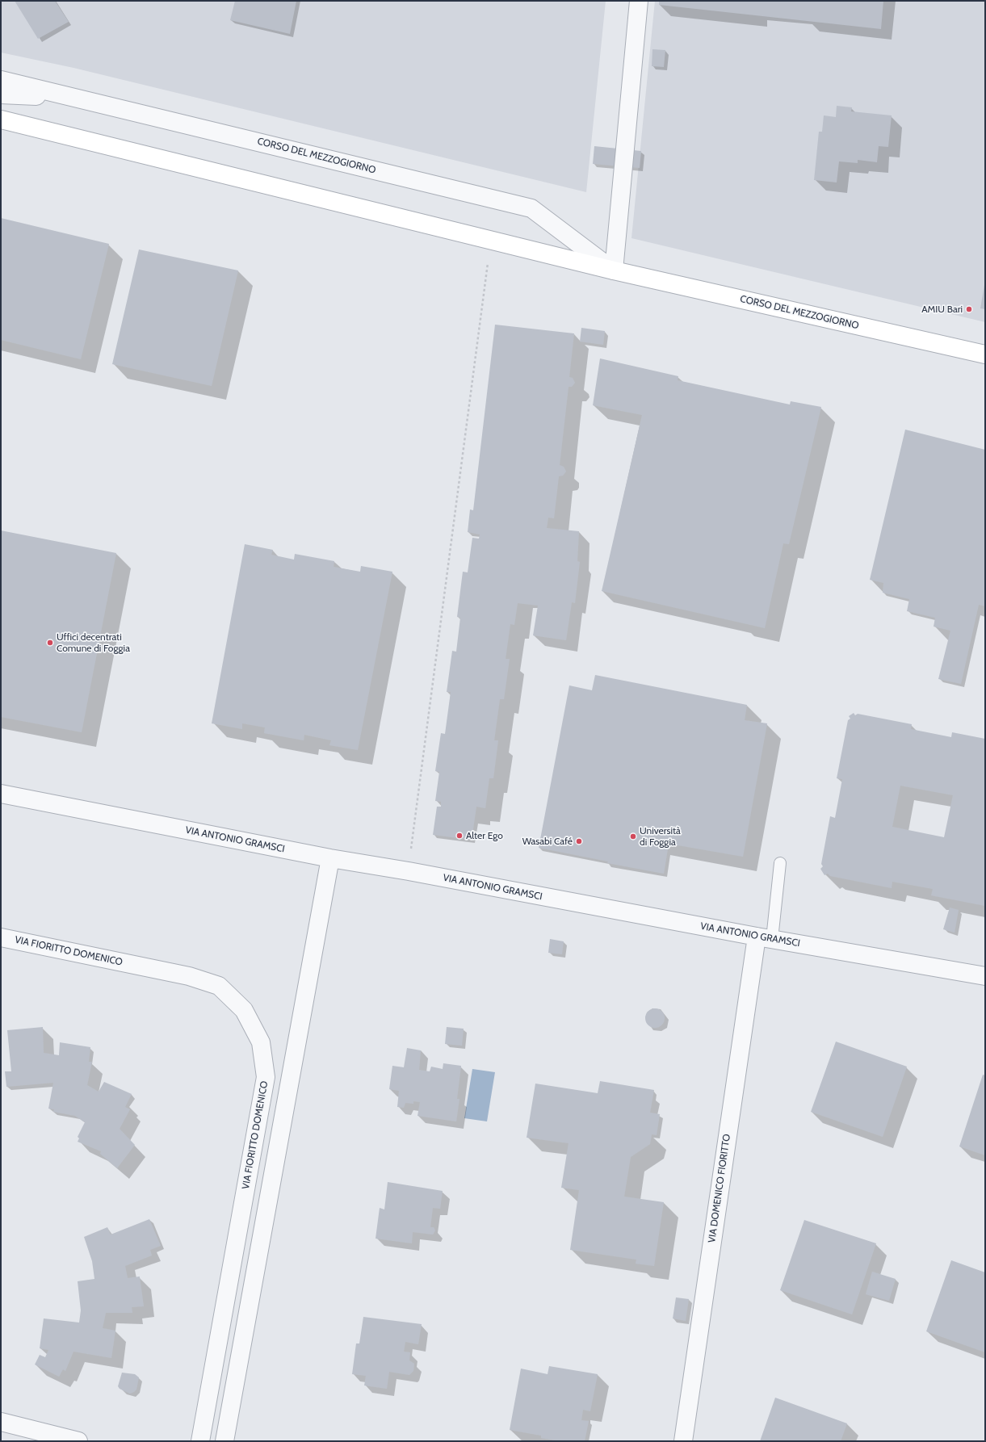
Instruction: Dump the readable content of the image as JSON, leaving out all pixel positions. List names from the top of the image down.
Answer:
{
  "streets": {
    "main road": ["CORSO DEL MEZZOGIORNO"],
    "street": ["VIA ANTONIO GRAMSCI", "VIA FIORITTO DOMENICO", "VIA DOMENICO FIORITTO"]
  },
  "crossings": [
    ["VIA ANTONIO GRAMSCI", "VIA DOMENICO FIORITTO"]
  ],
  "places": [
    "AMIU Bari",
    "Uffici decentrati Comune di Foggia",
    "Alter Ego",
    "Università di Foggia",
    "Wasabi Café"
  ]
}
